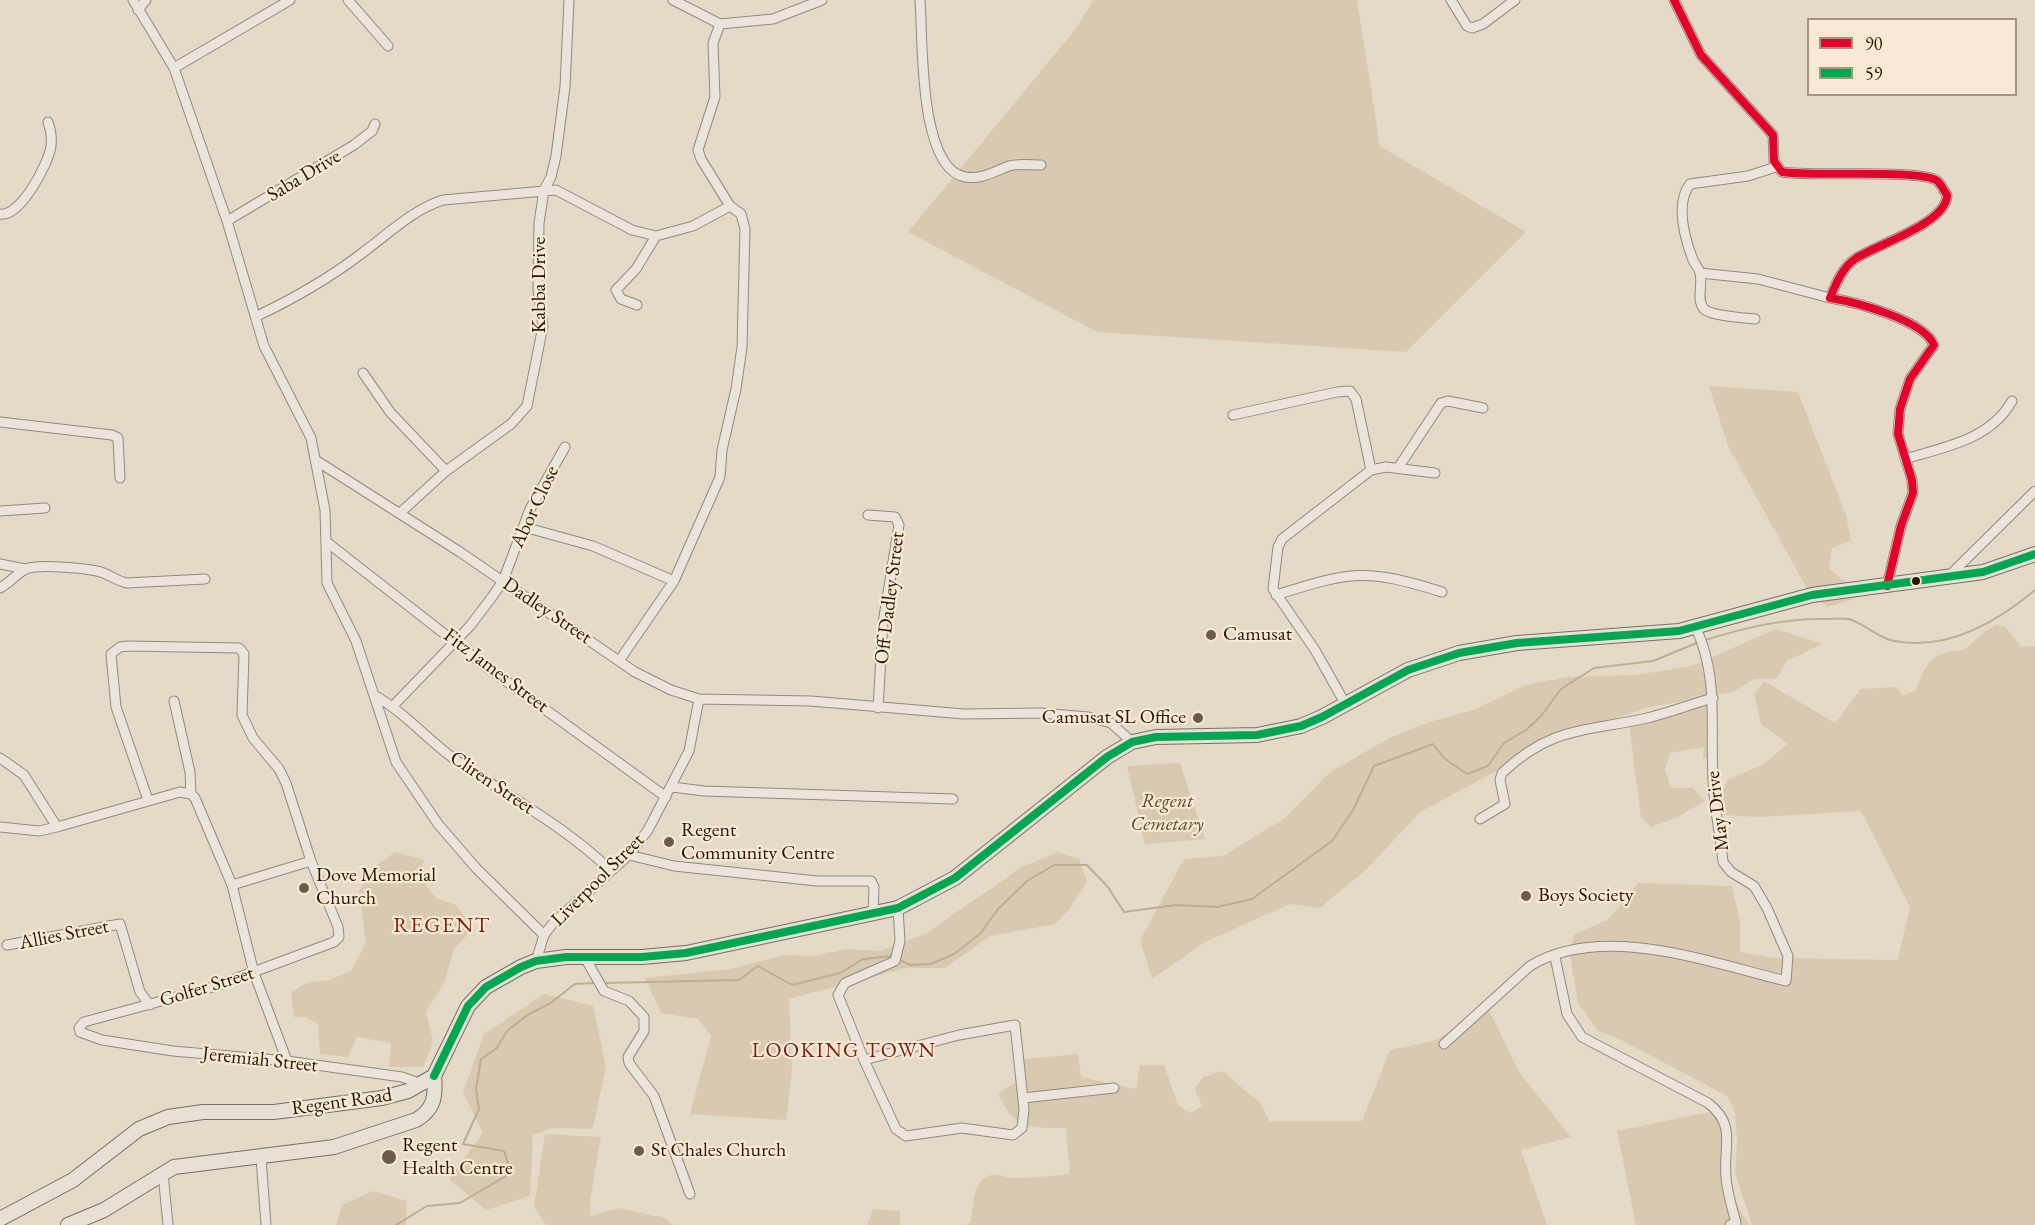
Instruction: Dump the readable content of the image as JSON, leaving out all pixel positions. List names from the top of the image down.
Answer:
{
  "streets": {
    "main road": ["Regent Road"],
    "street": [
      "Saba Drive",
      "Kabba Drive",
      "Abor Close",
      "Off Dadley Street",
      "Dadley Street",
      "Fitz James Street",
      "Cliren Street",
      "May Drive",
      "Liverpool Street",
      "Allies Street",
      "Golfer Street",
      "Jeremiah Street"
    ]
  },
  "crossings": [
    ["Kabba Drive", "Dadley Street"],
    ["Abor Close", "Dadley Street"],
    ["Abor Close", "Fitz James Street"],
    ["Abor Close", "Cliren Street"],
    ["Off Dadley Street", "Dadley Street"],
    ["Dadley Street", "Liverpool Street"],
    ["Fitz James Street", "Liverpool Street"],
    ["Cliren Street", "Liverpool Street"],
    ["Allies Street", "Golfer Street"],
    ["Golfer Street", "Jeremiah Street"],
    ["Jeremiah Street", "Regent Road"]
  ],
  "districts": ["REGENT", "LOOKING TOWN"],
  "parks": ["Regent Cemetary"],
  "places": [
    "Camusat",
    "Camusat SL Office",
    "Regent Community Centre",
    "Dove Memorial Church",
    "Boys Society",
    "St Chales Church",
    "Regent Health Centre"
  ],
  "lines": ["transit line 90", "transit line 59"],
  "legend": ["90", "59"]
}
